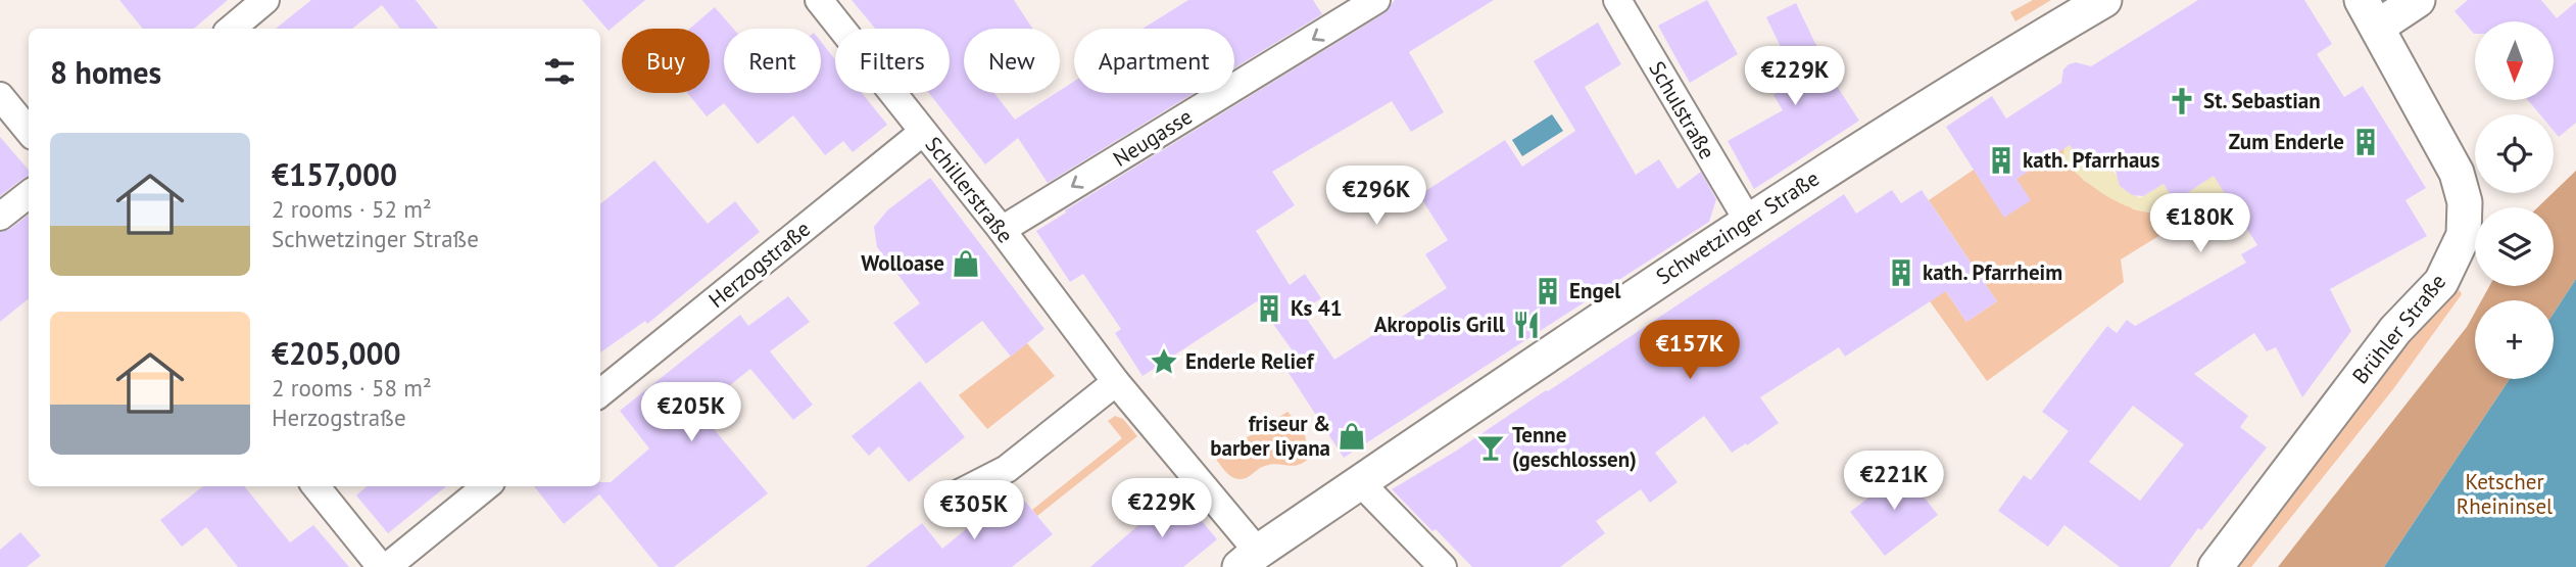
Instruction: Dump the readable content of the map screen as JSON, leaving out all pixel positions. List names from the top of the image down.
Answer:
{
  "streets": {
    "street": [
      "Schulstraße",
      "Neugasse",
      "Schillerstraße",
      "Schwetzinger Straße",
      "Herzogstraße",
      "Brühler Straße"
    ]
  },
  "crossings": [
    ["Schulstraße", "Schwetzinger Straße"],
    ["Neugasse", "Schillerstraße"],
    ["Schillerstraße", "Schwetzinger Straße"],
    ["Schillerstraße", "Herzogstraße"]
  ],
  "one_way": ["Neugasse"],
  "parks": ["Ketscher Rheininsel"],
  "places": {
    "church": ["St. Sebastian"],
    "building": [
      "Zum Enderle",
      "kath. Pfarrhaus",
      "kath. Pfarrheim",
      "Engel",
      "Ks 41"
    ],
    "shop": ["Wolloase", "friseur & barber liyana"],
    "restaurant": ["Akropolis Grill"],
    "place": ["Enderle Relief"],
    "bar": ["Tenne (geschlossen)"]
  },
  "north": "bottom",
  "page": {
    "map_buttons": "+",
    "chip": [
      "Buy",
      "Rent",
      "Filters",
      "New",
      "Apartment"
    ],
    "heading": "8 homes",
    "price": [
      "€229K",
      "€296K",
      "€180K",
      "€157K",
      "€205K",
      "€221K",
      "€229K",
      "€305K"
    ],
    "list": [
      {
        "name": "€157,000",
        "note": "2 rooms · 52 m² · Schwetzinger Straße"
      },
      {
        "name": "€205,000",
        "note": "2 rooms · 58 m² · Herzogstraße"
      }
    ]
  }
}
